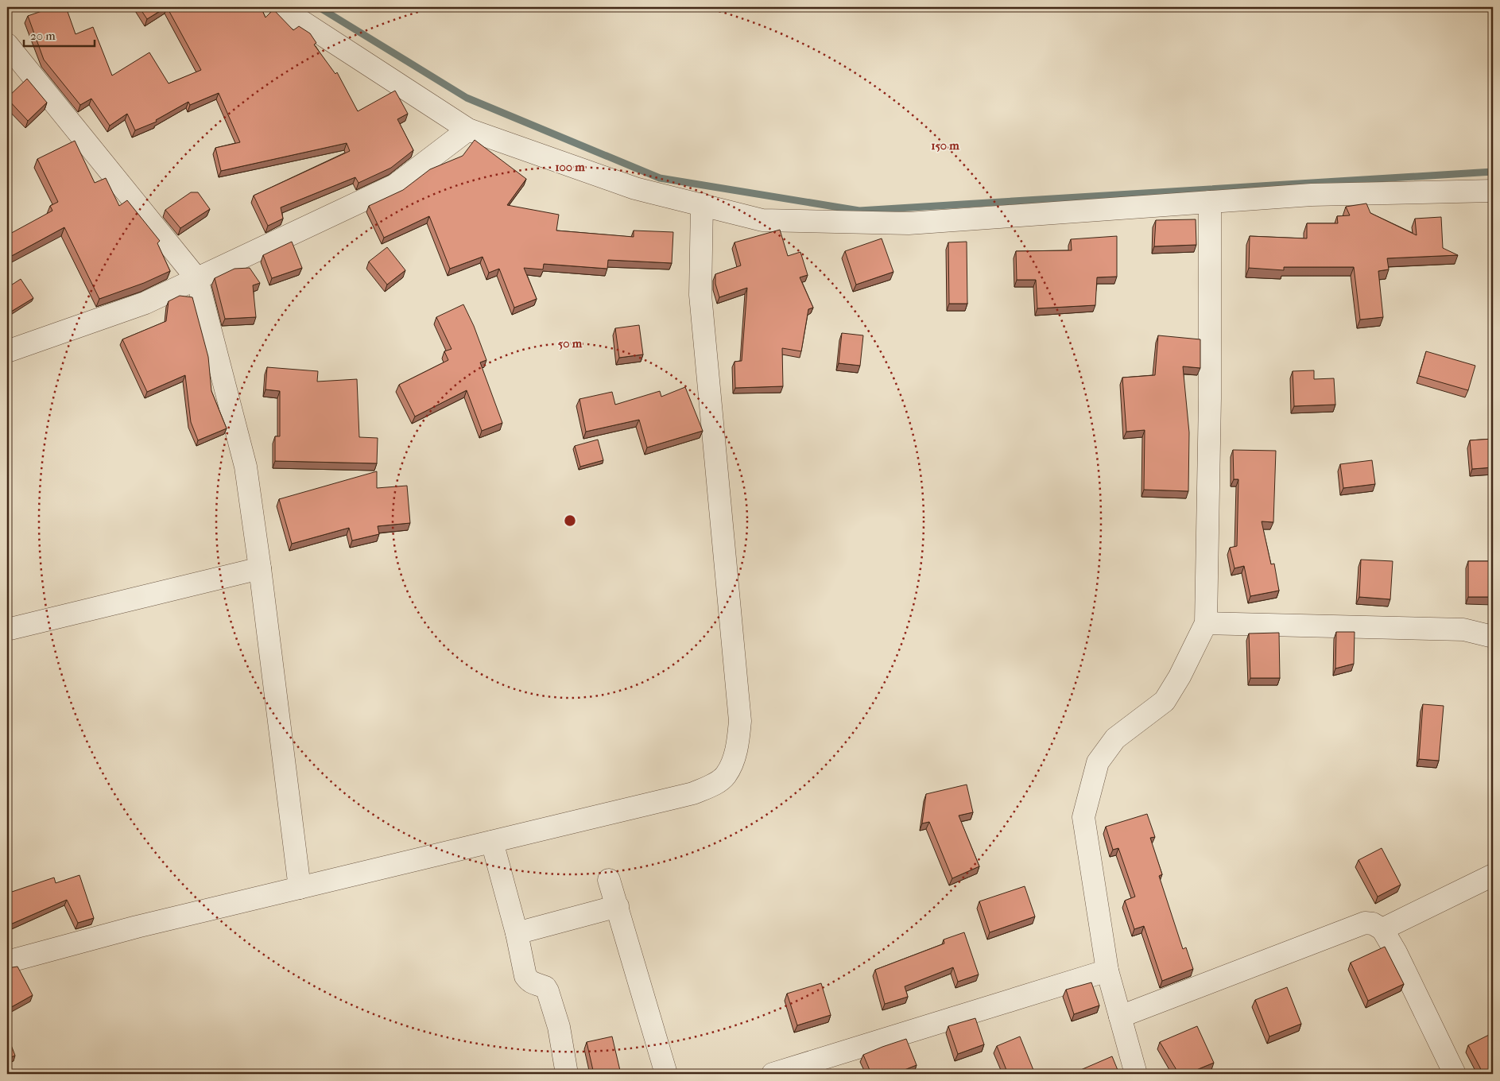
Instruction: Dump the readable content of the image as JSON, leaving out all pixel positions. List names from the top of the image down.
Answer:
{
  "scale_bar": "20 m",
  "rings": ["150 m", "100 m", "50 m"]
}
